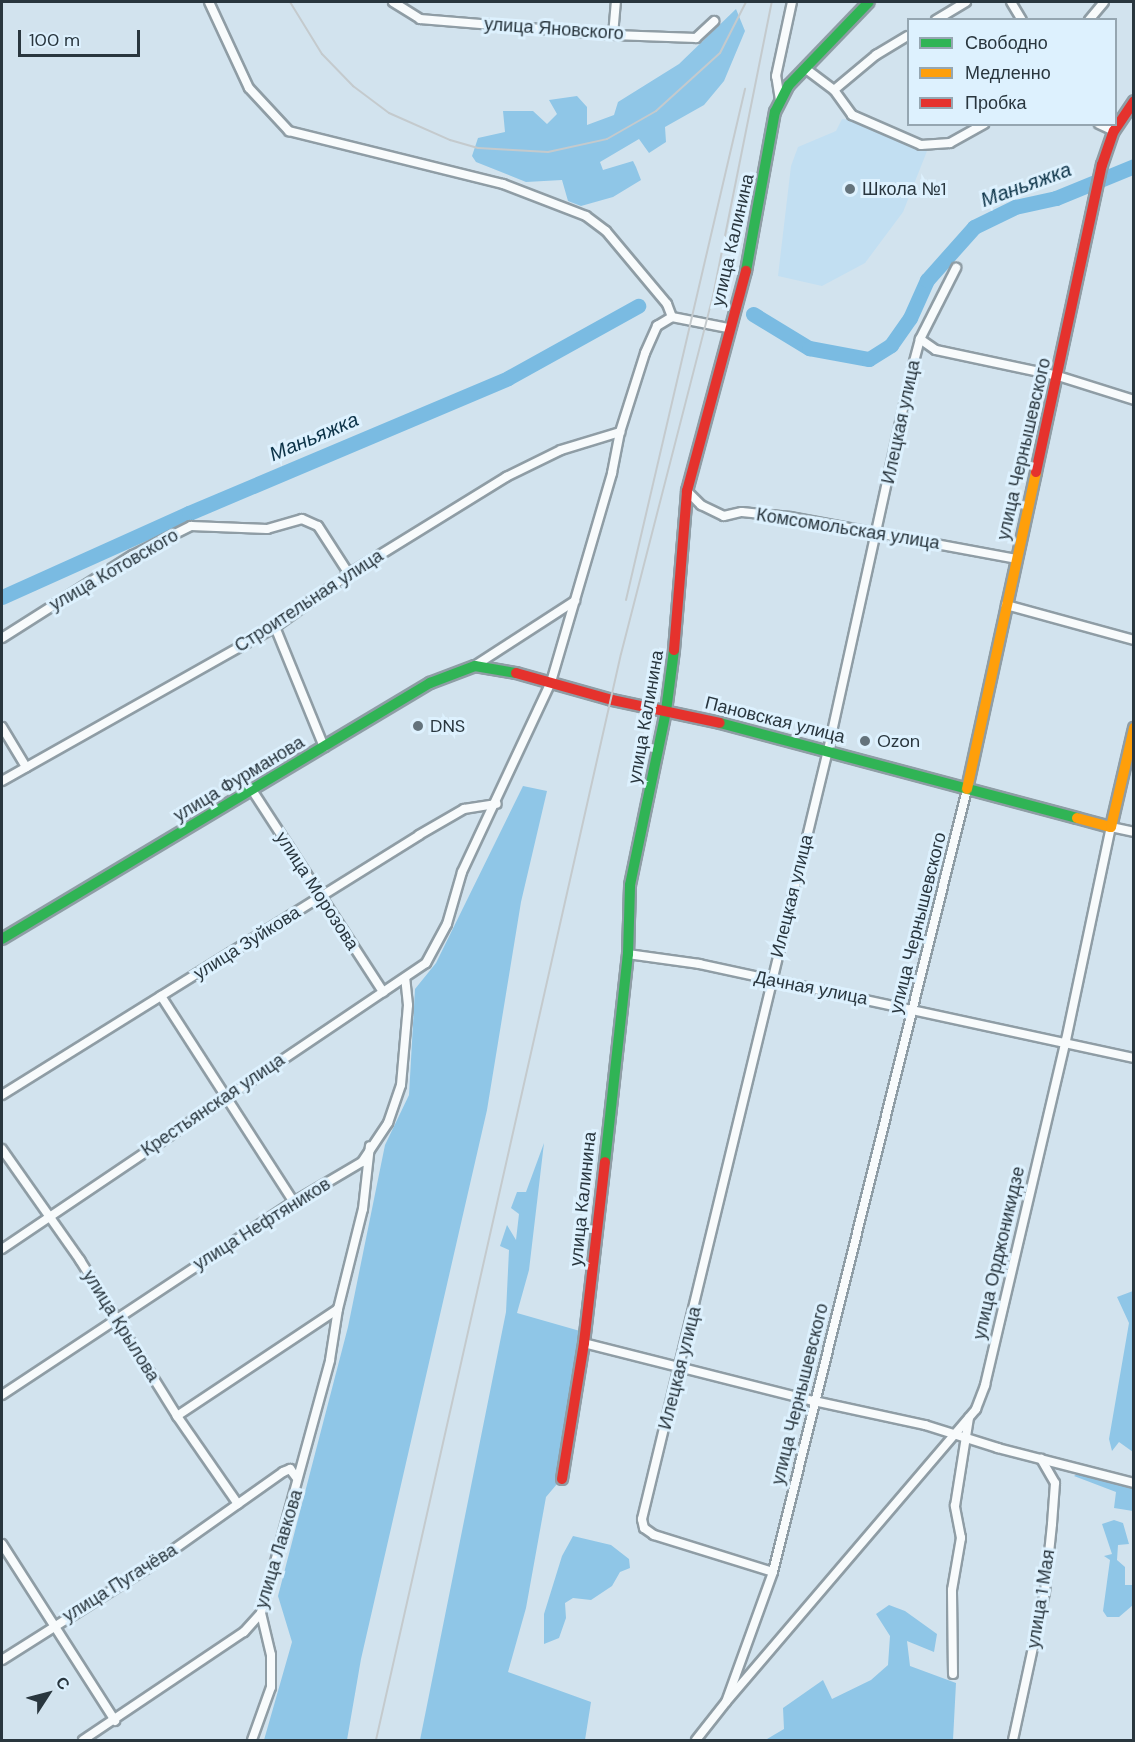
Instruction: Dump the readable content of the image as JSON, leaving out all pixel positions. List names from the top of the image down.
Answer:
{
  "streets": {
    "street": [
      "улица Яновского",
      "улица Калинина",
      "Илецкая улица",
      "улица Чернышевского",
      "Комсомольская улица",
      "улица Котовского",
      "Строительная улица",
      "Пановская улица",
      "улица Фурманова",
      "улица Морозова",
      "улица Зуйкова",
      "Дачная улица",
      "Крестьянская улица",
      "улица Нефтяников",
      "улица Орджоникидзе",
      "улица Крылова",
      "улица Лавкова",
      "улица Пугачёва",
      "улица 1 Мая"
    ]
  },
  "crossings": [
    ["улица Калинина", "Комсомольская улица"],
    ["улица Калинина", "Пановская улица"],
    ["улица Калинина", "Дачная улица"],
    ["Илецкая улица", "улица Чернышевского"],
    ["Илецкая улица", "Комсомольская улица"],
    ["Илецкая улица", "Пановская улица"],
    ["Илецкая улица", "Дачная улица"],
    ["улица Чернышевского", "Комсомольская улица"],
    ["улица Чернышевского", "Пановская улица"],
    ["улица Чернышевского", "Дачная улица"],
    ["улица Чернышевского", "улица Орджоникидзе"],
    ["улица Котовского", "Строительная улица"],
    ["Пановская улица", "улица Фурманова"],
    ["Пановская улица", "улица Орджоникидзе"],
    ["улица Фурманова", "улица Морозова"],
    ["улица Морозова", "улица Зуйкова"],
    ["улица Морозова", "Крестьянская улица"],
    ["улица Зуйкова", "Крестьянская улица"],
    ["Дачная улица", "улица Орджоникидзе"],
    ["Крестьянская улица", "улица Нефтяников"],
    ["Крестьянская улица", "улица Крылова"],
    ["улица Нефтяников", "улица Крылова"],
    ["улица Нефтяников", "улица Лавкова"],
    ["улица Крылова", "улица Пугачёва"],
    ["улица Лавкова", "улица Пугачёва"]
  ],
  "water": ["Маньяжка"],
  "places": ["Школа №1", "DNS", "Ozon"],
  "legend": ["Свободно", "Медленно", "Пробка"],
  "scale_bar": "100 m",
  "north": "top right"
}
